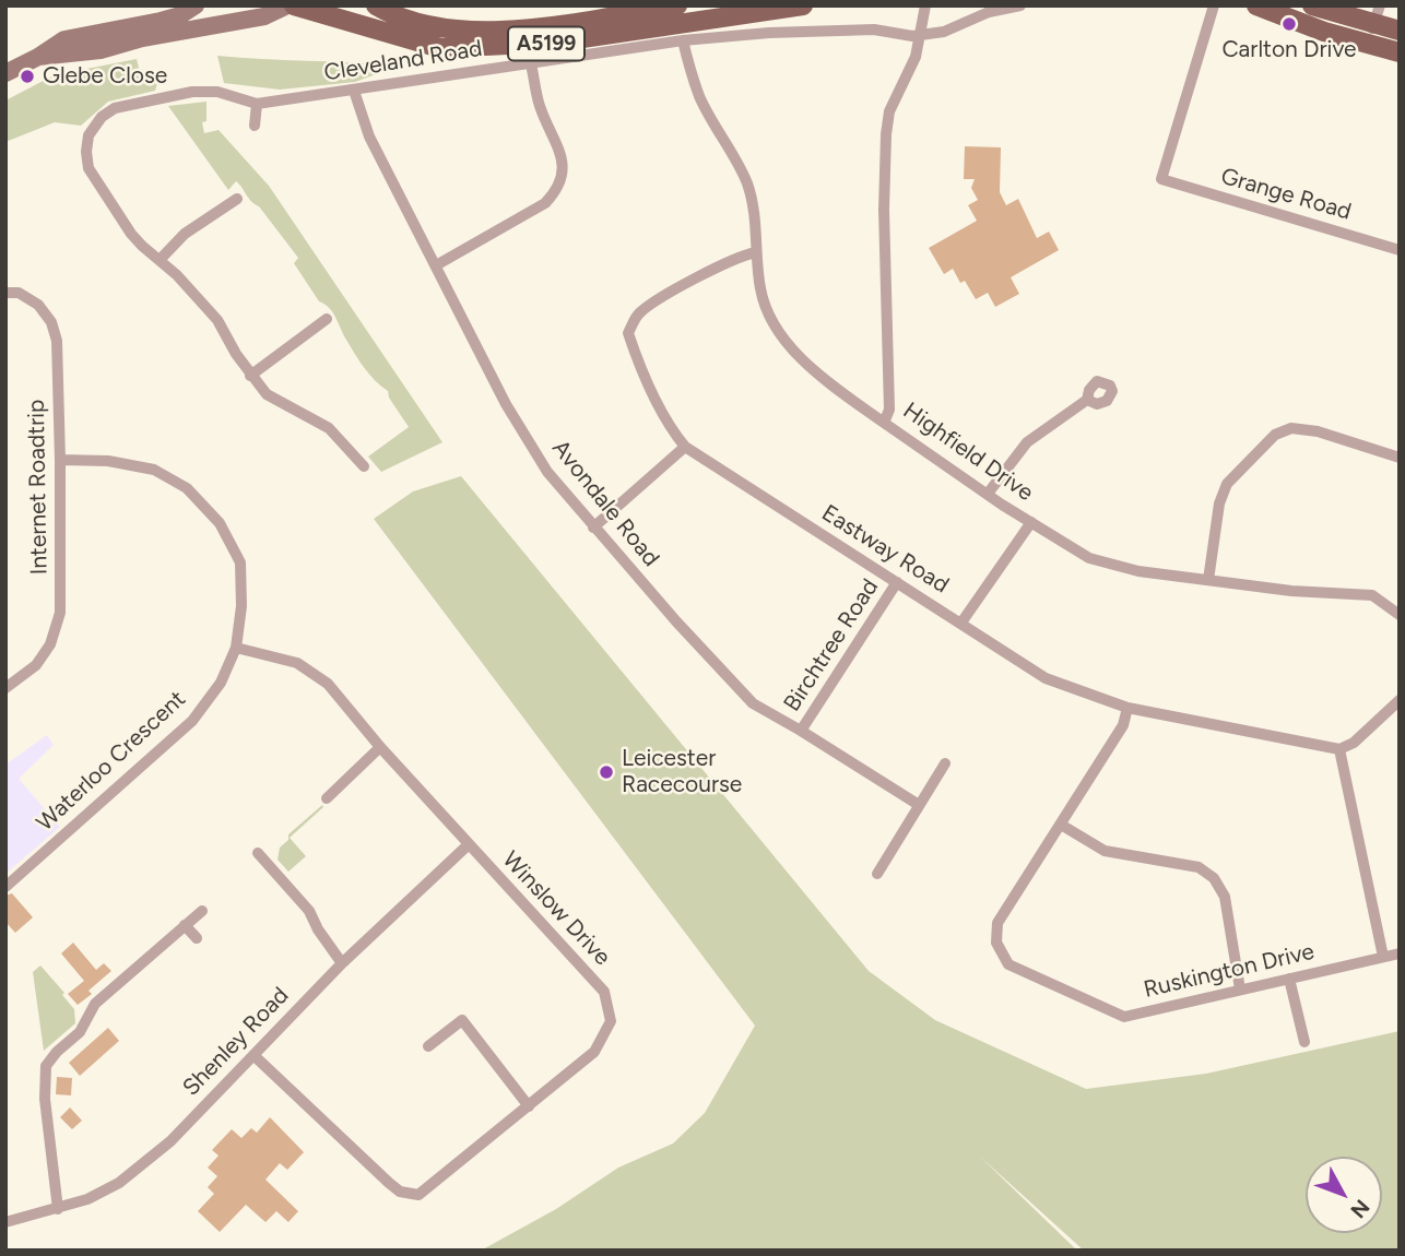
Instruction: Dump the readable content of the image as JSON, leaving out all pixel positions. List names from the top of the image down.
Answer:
{
  "streets": {
    "main road": ["A5199"],
    "street": [
      "Cleveland Road",
      "Grange Road",
      "Highfield Drive",
      "Internet Roadtrip",
      "Avondale Road",
      "Eastway Road",
      "Birchtree Road",
      "Waterloo Crescent",
      "Winslow Drive",
      "Ruskington Drive",
      "Shenley Road"
    ]
  },
  "crossings": [
    ["Cleveland Road", "Highfield Drive"],
    ["Cleveland Road", "Avondale Road"],
    ["Internet Roadtrip", "Waterloo Crescent"],
    ["Avondale Road", "Birchtree Road"],
    ["Eastway Road", "Birchtree Road"],
    ["Eastway Road", "Ruskington Drive"],
    ["Waterloo Crescent", "Winslow Drive"],
    ["Winslow Drive", "Shenley Road"]
  ],
  "places": ["Carlton Drive", "Glebe Close", "Leicester Racecourse"],
  "north": "bottom right"
}
